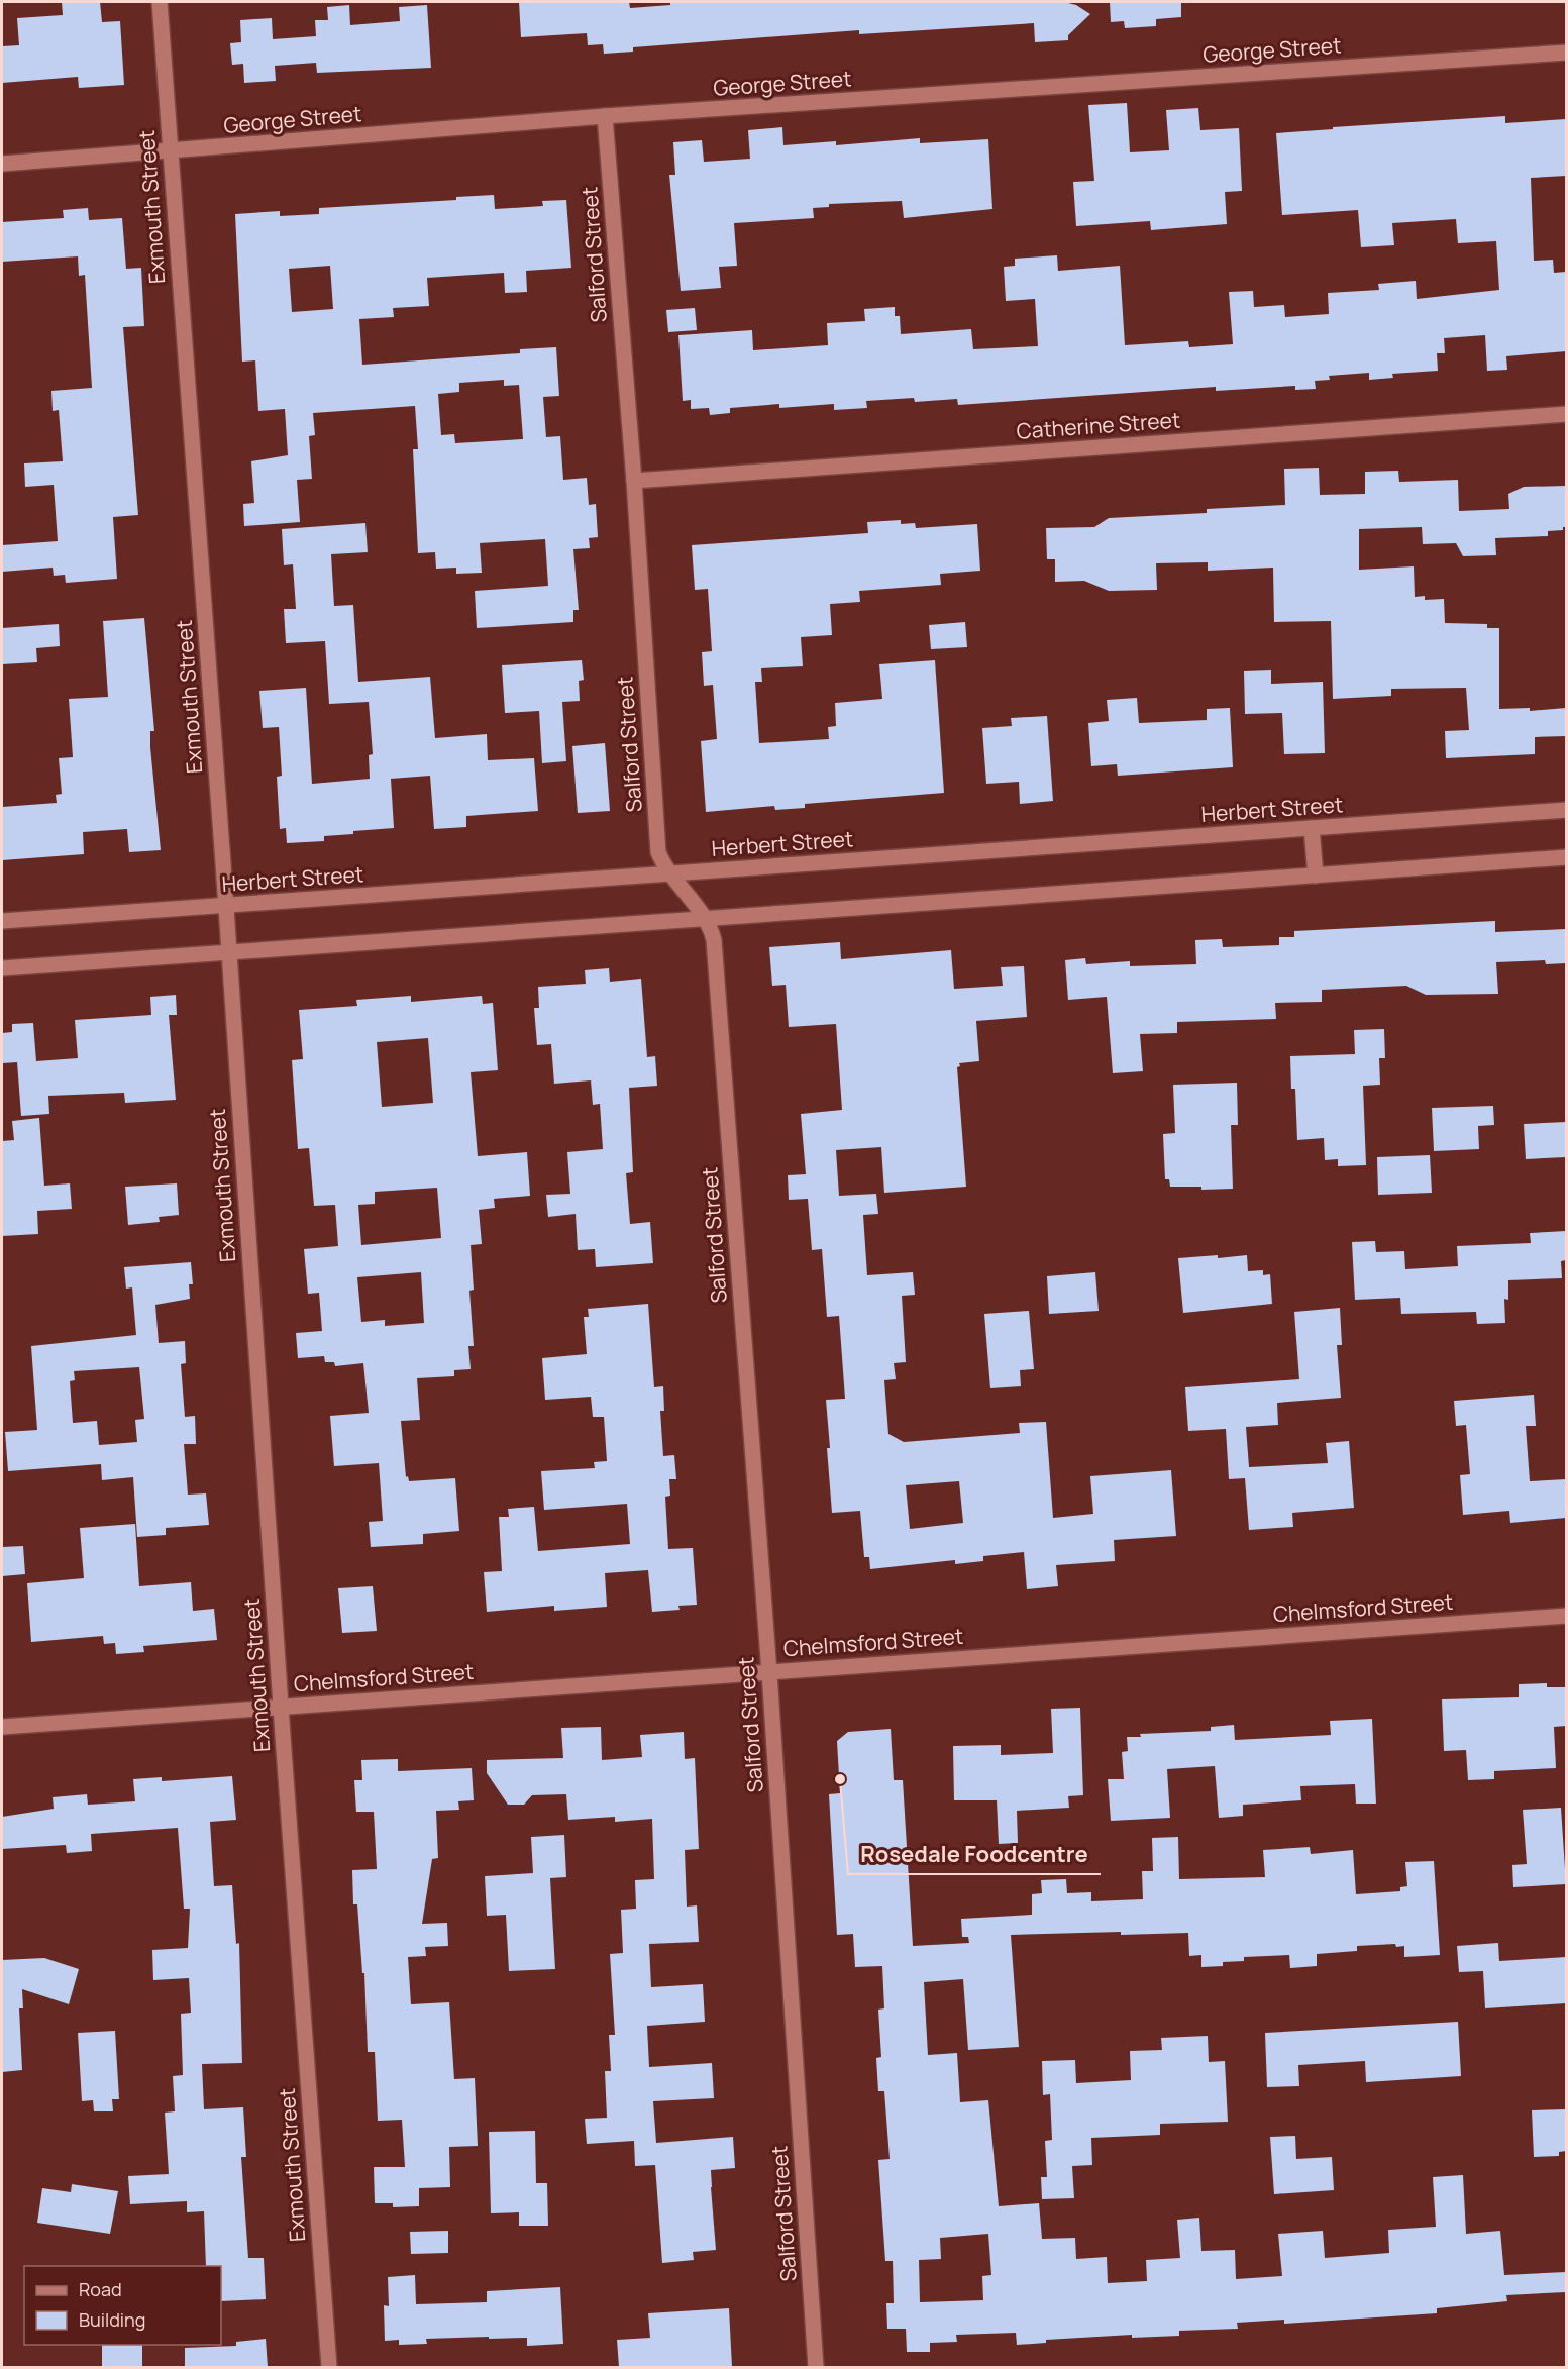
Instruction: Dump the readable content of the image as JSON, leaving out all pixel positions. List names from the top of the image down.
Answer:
{
  "streets": {
    "street": [
      "George Street",
      "Exmouth Street",
      "Salford Street",
      "Catherine Street",
      "Herbert Street",
      "Chelmsford Street"
    ]
  },
  "crossings": [
    ["George Street", "Exmouth Street"],
    ["George Street", "Salford Street"],
    ["Exmouth Street", "Herbert Street"],
    ["Exmouth Street", "Chelmsford Street"],
    ["Salford Street", "Catherine Street"],
    ["Salford Street", "Herbert Street"],
    ["Salford Street", "Chelmsford Street"]
  ],
  "places": ["Rosedale Foodcentre"],
  "legend": ["Road", "Building"]
}
